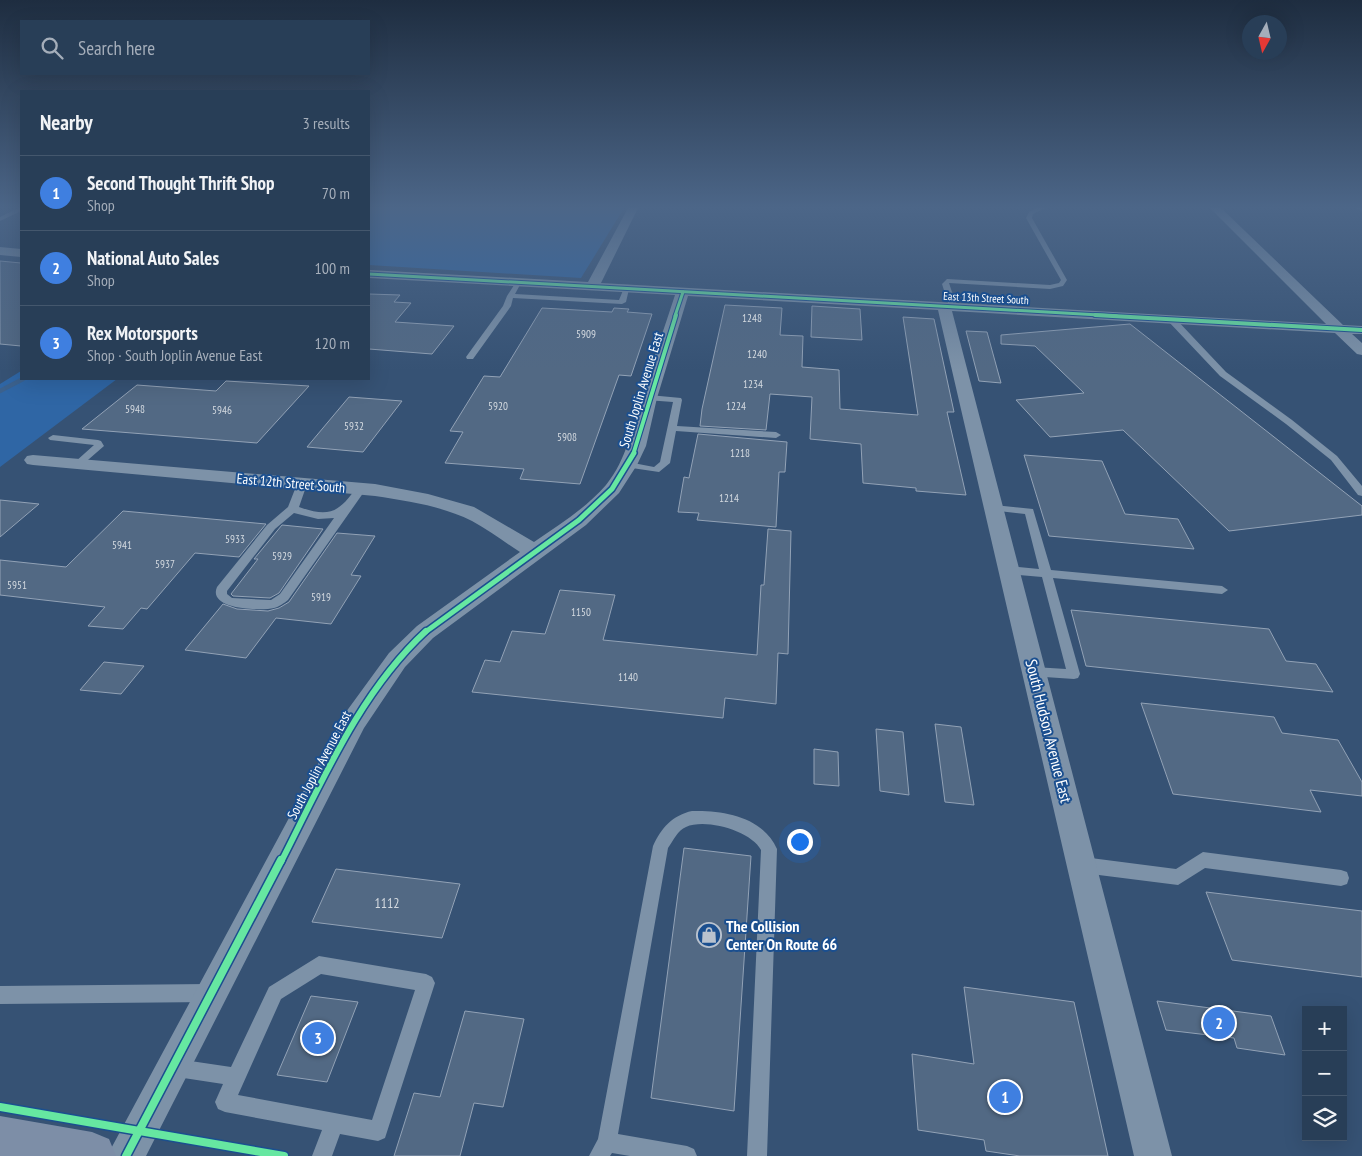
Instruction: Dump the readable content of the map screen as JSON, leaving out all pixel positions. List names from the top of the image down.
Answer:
{
  "streets": {
    "street": [
      "East 13th Street South",
      "South Joplin Avenue East",
      "East 12th Street South",
      "South Hudson Avenue East"
    ]
  },
  "crossings": [
    ["East 13th Street South", "South Joplin Avenue East"],
    ["East 13th Street South", "South Hudson Avenue East"],
    ["South Joplin Avenue East", "East 12th Street South"]
  ],
  "places": {
    "shop": ["The Collision Center On Route 66"]
  },
  "house_numbers": [
    "1248",
    "5909",
    "1240",
    "1234",
    "5920",
    "1224",
    "5948",
    "5946",
    "5932",
    "5908",
    "1218",
    "1214",
    "5933",
    "5941",
    "5929",
    "5937",
    "5951",
    "5919",
    "1150",
    "1140",
    "1112"
  ],
  "north": "bottom",
  "page": {
    "search": "Search here",
    "heading": ["Nearby", "3 results"],
    "list": [
      {
        "mark": "1",
        "name": "Second Thought Thrift Shop",
        "note": "Shop",
        "value": "70 m"
      },
      {
        "mark": "2",
        "name": "National Auto Sales",
        "note": "Shop",
        "value": "100 m"
      },
      {
        "mark": "3",
        "name": "Rex Motorsports",
        "note": "Shop · South Joplin Avenue East",
        "value": "120 m"
      }
    ],
    "pins": ["2", "3", "1"],
    "map_buttons": ["+", "−"]
  }
}
